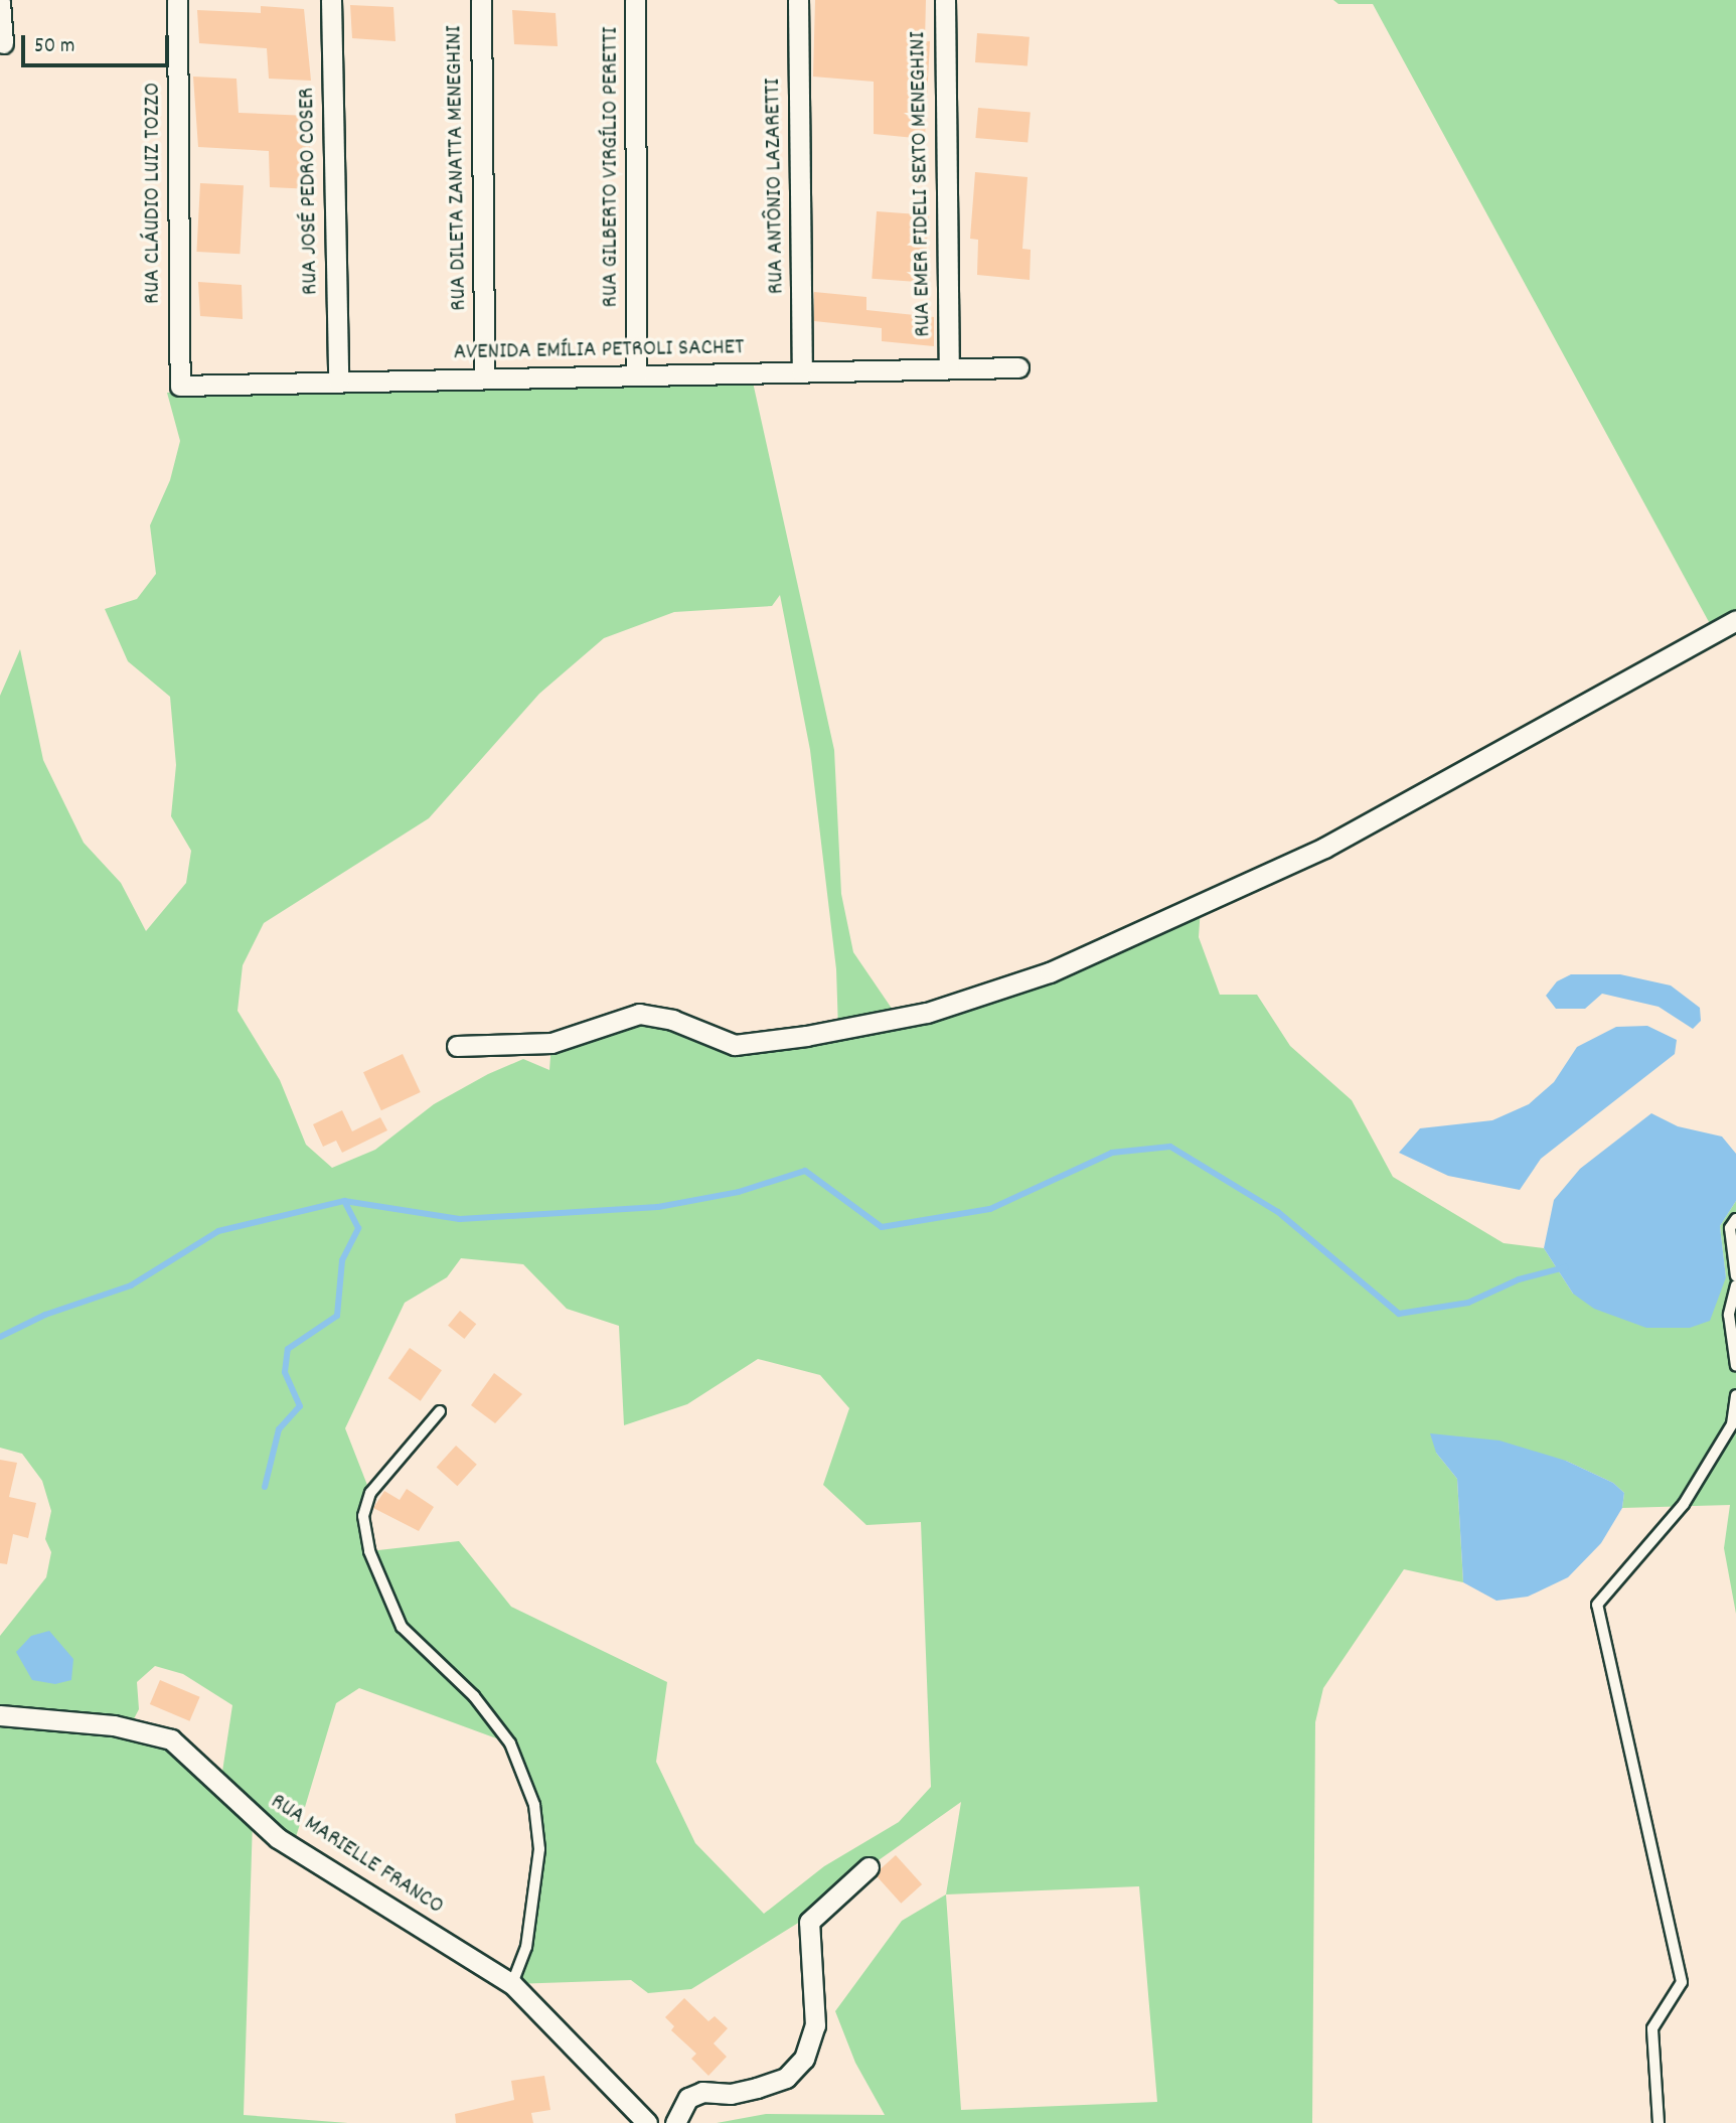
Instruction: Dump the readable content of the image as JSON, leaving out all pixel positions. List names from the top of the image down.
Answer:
{
  "streets": {
    "street": [
      "RUA GILBERTO VIRGÍLIO PERETTI",
      "RUA DILETA ZANATTA MENEGHINI",
      "RUA EMER FIDELI SEXTO MENEGHINI",
      "RUA ANTÔNIO LAZARETTI",
      "RUA JOSÉ PEDRO COSER",
      "RUA CLÁUDIO LUIZ TOZZO",
      "AVENIDA EMÍLIA PETROLI SACHET",
      "RUA MARIELLE FRANCO"
    ]
  },
  "crossings": [
    ["RUA GILBERTO VIRGÍLIO PERETTI", "AVENIDA EMÍLIA PETROLI SACHET"],
    ["RUA DILETA ZANATTA MENEGHINI", "AVENIDA EMÍLIA PETROLI SACHET"],
    ["RUA EMER FIDELI SEXTO MENEGHINI", "AVENIDA EMÍLIA PETROLI SACHET"],
    ["RUA ANTÔNIO LAZARETTI", "AVENIDA EMÍLIA PETROLI SACHET"],
    ["RUA JOSÉ PEDRO COSER", "AVENIDA EMÍLIA PETROLI SACHET"],
    ["RUA CLÁUDIO LUIZ TOZZO", "AVENIDA EMÍLIA PETROLI SACHET"]
  ],
  "scale_bar": "50 m"
}
